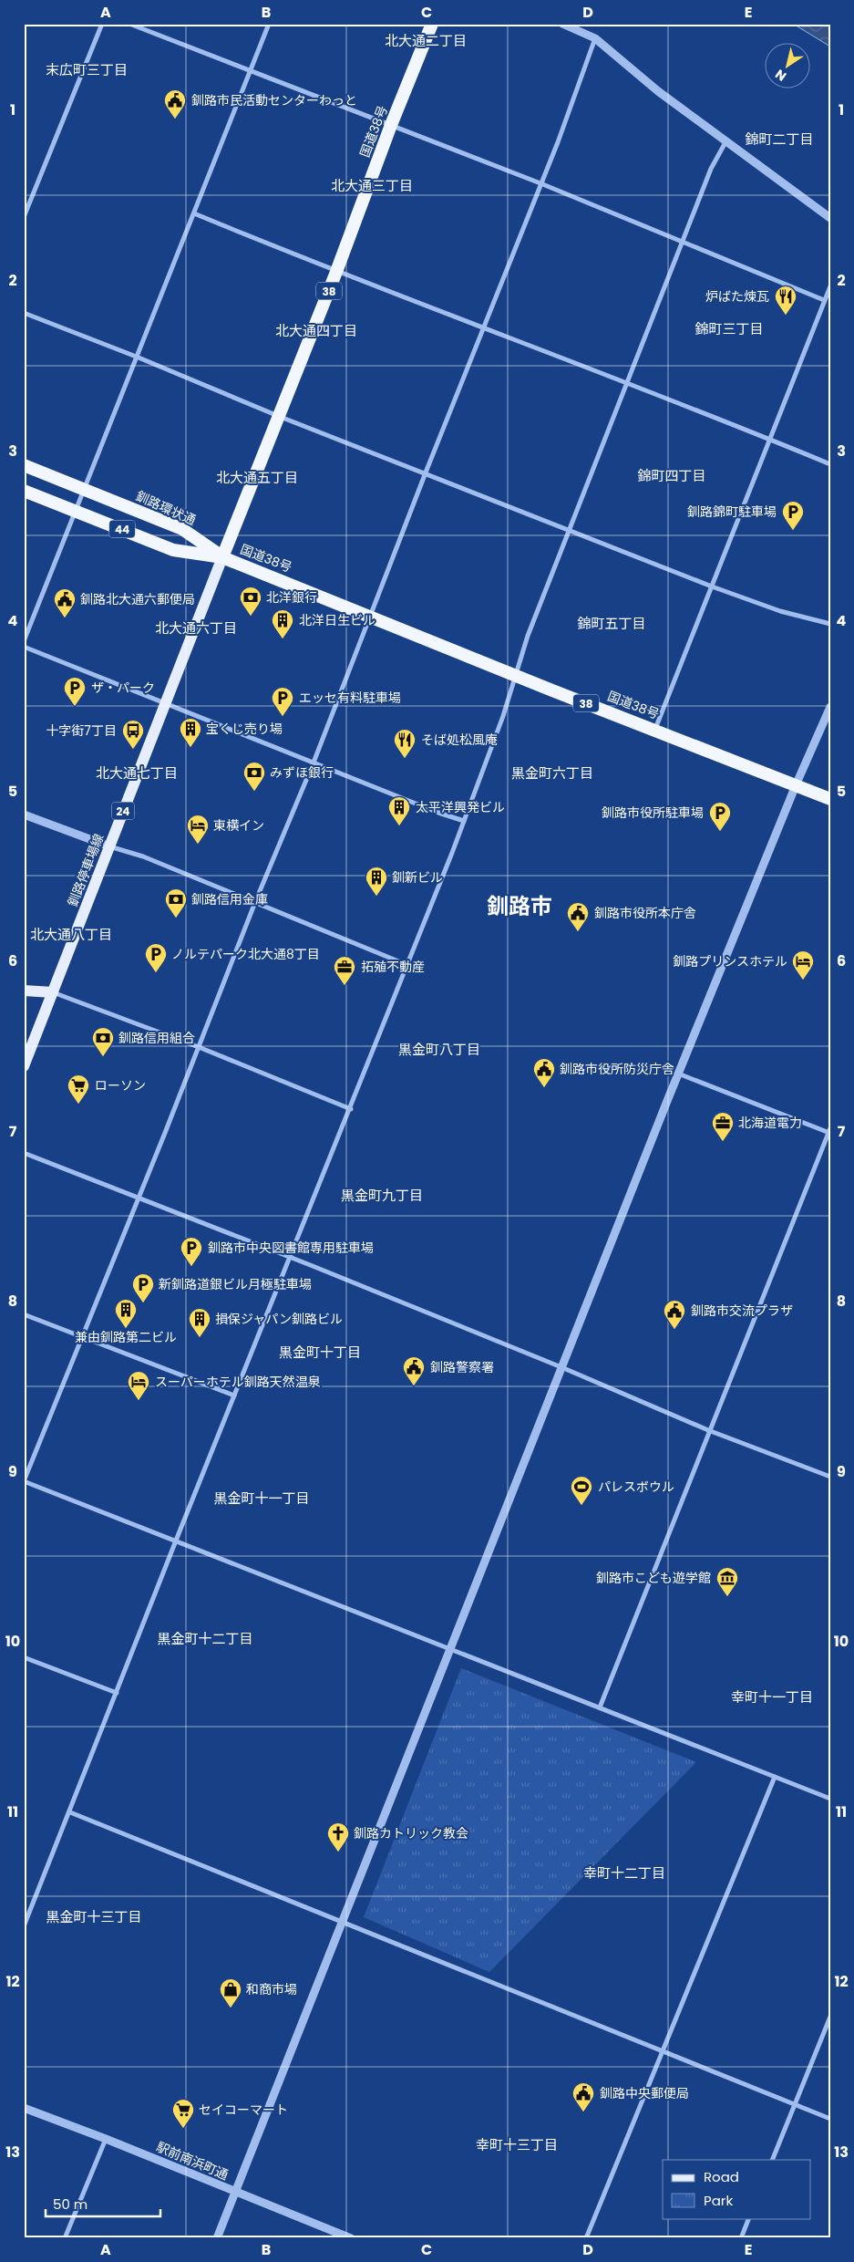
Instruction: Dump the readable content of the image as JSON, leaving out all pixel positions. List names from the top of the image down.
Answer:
{
  "streets": {
    "highway": [
      "国道38号",
      "38",
      "釧路環状通",
      "44"
    ],
    "main road": ["24", "釧路停車場線"],
    "street": ["駅前南浜町通"]
  },
  "crossings": [
    ["国道38号", "釧路環状通"],
    ["国道38号", "44"],
    ["国道38号", "釧路停車場線"],
    ["釧路環状通", "44"],
    ["釧路環状通", "釧路停車場線"],
    ["44", "釧路停車場線"]
  ],
  "districts": [
    "北大通二丁目",
    "末広町三丁目",
    "錦町二丁目",
    "北大通三丁目",
    "錦町三丁目",
    "北大通四丁目",
    "錦町四丁目",
    "北大通五丁目",
    "錦町五丁目",
    "北大通六丁目",
    "北大通七丁目",
    "黒金町六丁目",
    "釧路市",
    "北大通八丁目",
    "黒金町八丁目",
    "黒金町九丁目",
    "黒金町十丁目",
    "黒金町十一丁目",
    "黒金町十二丁目",
    "幸町十一丁目",
    "幸町十二丁目",
    "黒金町十三丁目",
    "幸町十三丁目"
  ],
  "places": {
    "public building": [
      "釧路市民活動センターわっと",
      "釧路北大通六郵便局",
      "釧路市役所本庁舎",
      "釧路市役所防災庁舎",
      "釧路市交流プラザ",
      "釧路警察署",
      "釧路中央郵便局"
    ],
    "restaurant": ["炉ばた煉瓦", "そば処松風庵"],
    "parking": [
      "釧路錦町駐車場",
      "ザ・パーク",
      "エッセ有料駐車場",
      "釧路市役所駐車場",
      "ノルテパーク北大通8丁目",
      "釧路市中央図書館専用駐車場",
      "新釧路道銀ビル月極駐車場"
    ],
    "bank": [
      "北洋銀行",
      "みずほ銀行",
      "釧路信用金庫",
      "釧路信用組合"
    ],
    "building": [
      "北洋日生ビル",
      "宝くじ売り場",
      "太平洋興発ビル",
      "釧新ビル",
      "兼由釧路第二ビル",
      "損保ジャパン釧路ビル"
    ],
    "bus stop": ["十字街7丁目"],
    "hotel": ["東横イン", "釧路プリンスホテル", "スーパーホテル釧路天然温泉"],
    "office": ["拓殖不動産", "北海道電力"],
    "supermarket": ["ローソン", "セイコーマート"],
    "sports": ["パレスボウル"],
    "museum": ["釧路市こども遊学館"],
    "church": ["釧路カトリック教会"],
    "shop": ["和商市場"]
  },
  "legend": ["Road", "Park"],
  "scale_bar": "50 m",
  "north": "bottom left",
  "grid": {
    "columns": [
      "A",
      "B",
      "C",
      "D",
      "E"
    ],
    "rows": [
      "1",
      "2",
      "3",
      "4",
      "5",
      "6",
      "7",
      "8",
      "9",
      "10",
      "11",
      "12",
      "13"
    ]
  }
}
